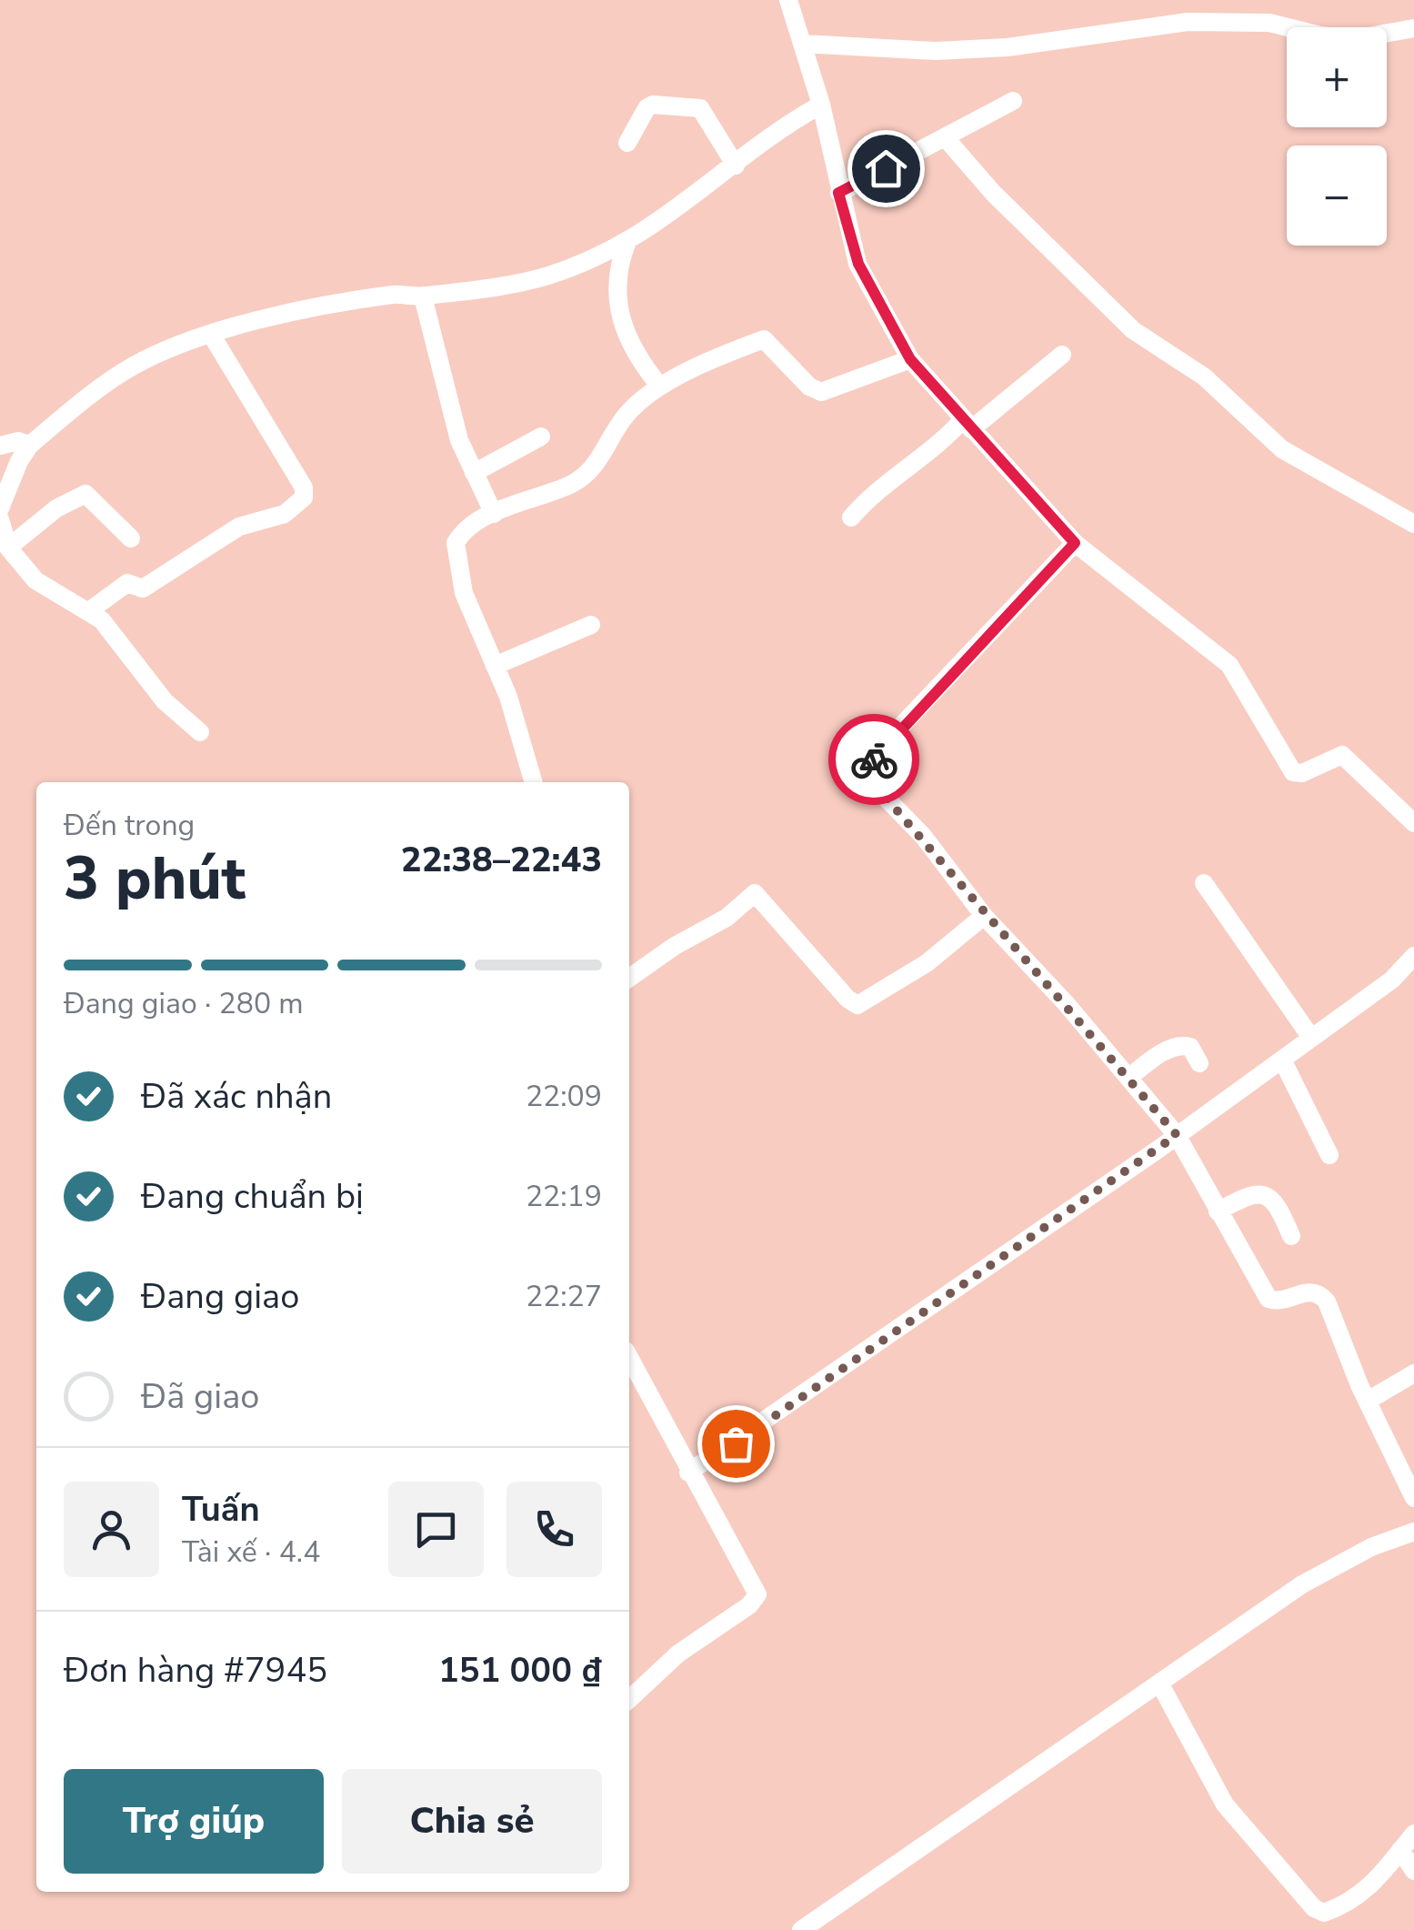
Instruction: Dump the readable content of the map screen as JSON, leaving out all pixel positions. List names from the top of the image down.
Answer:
{
  "page": {
    "map_buttons": ["+", "−"],
    "heading": ["3 phút", "Đến trong", "22:38–22:43"],
    "panel": [
      "Tuấn",
      "Tài xế · 4.4",
      "Đơn hàng #7945",
      "151 000 ₫"
    ],
    "bar": "Đang giao · 280 m",
    "list": [
      ["Đã xác nhận", "22:09"],
      ["Đang chuẩn bị", "22:19"],
      ["Đang giao", "22:27"],
      "Đã giao"
    ],
    "buttons": ["Trợ giúp", "Chia sẻ"]
  }
}
